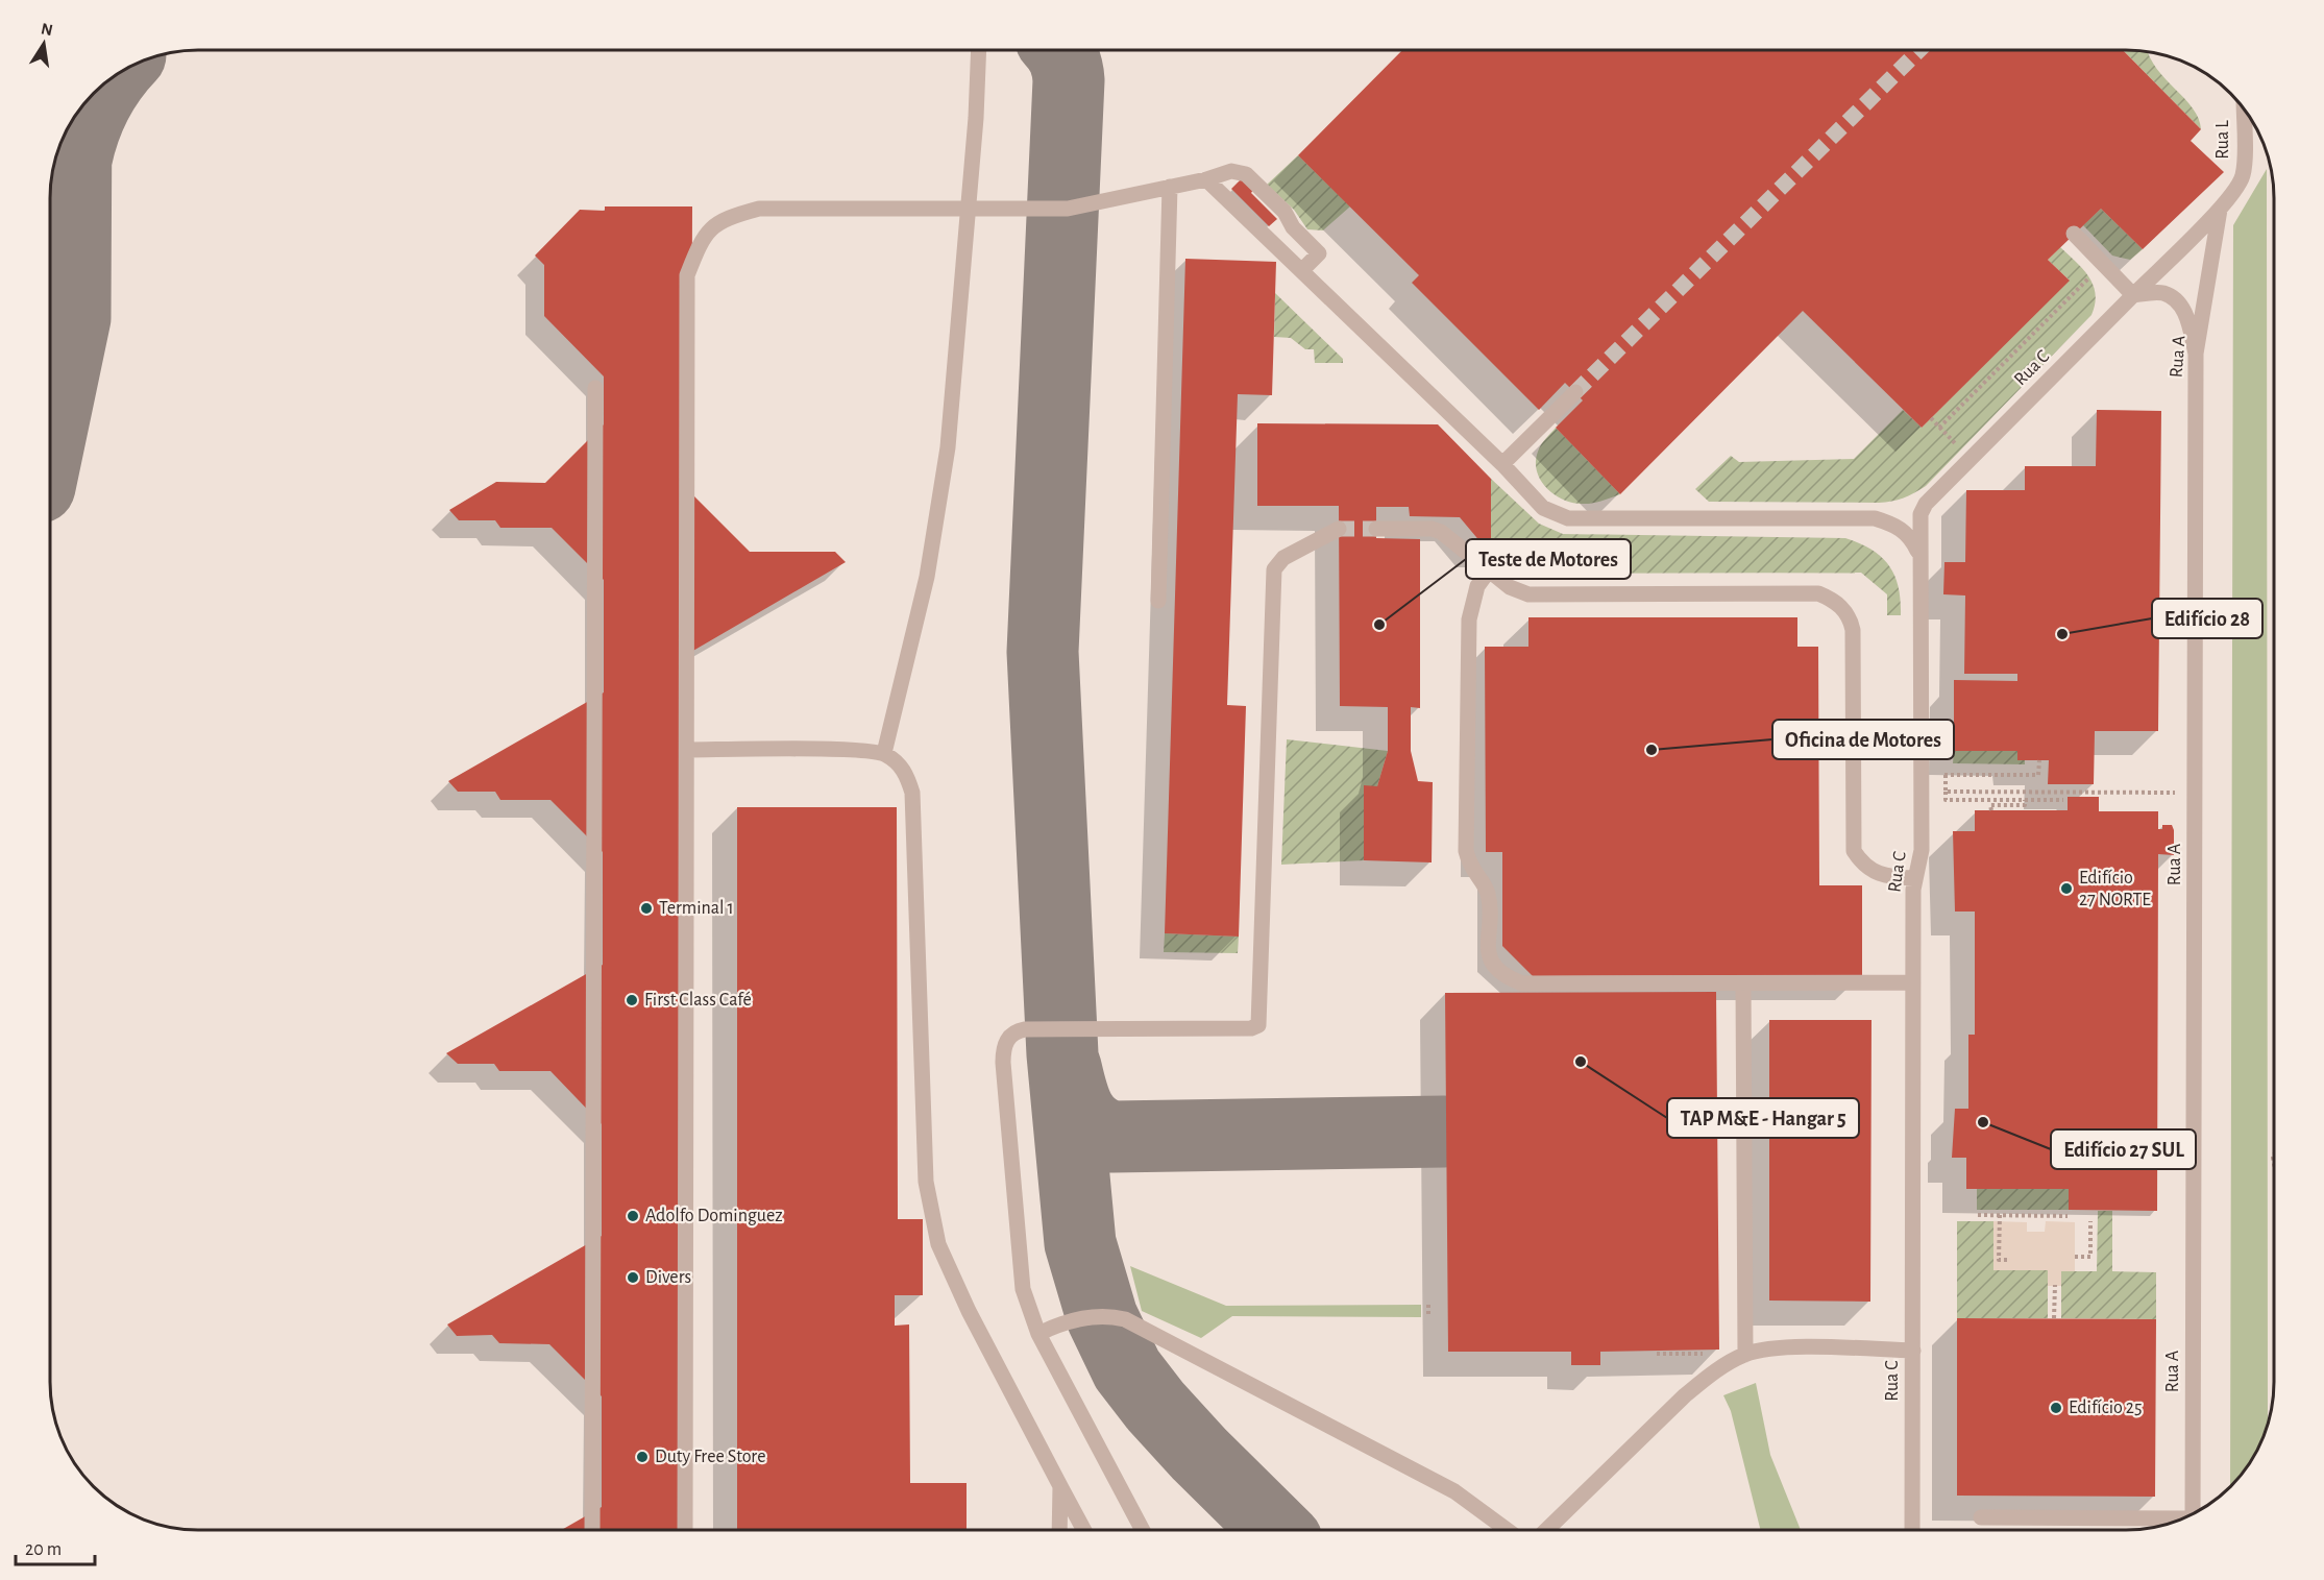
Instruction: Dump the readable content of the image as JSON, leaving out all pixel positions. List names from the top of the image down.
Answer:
{
  "streets": {
    "lane": ["Rua L", "Rua A", "Rua C"]
  },
  "crossings": [
    ["Rua L", "Rua A"],
    ["Rua L", "Rua C"],
    ["Rua A", "Rua C"]
  ],
  "places": [
    "Teste de Motores",
    "Edifício 28",
    "Oficina de Motores",
    "Edifício 27 NORTE",
    "Terminal 1",
    "First Class Café",
    "TAP M&E - Hangar 5",
    "Edifício 27 SUL",
    "Adolfo Dominguez",
    "Divers",
    "Edifício 25",
    "Duty Free Store"
  ],
  "scale_bar": "20 m",
  "north": "top"
}
